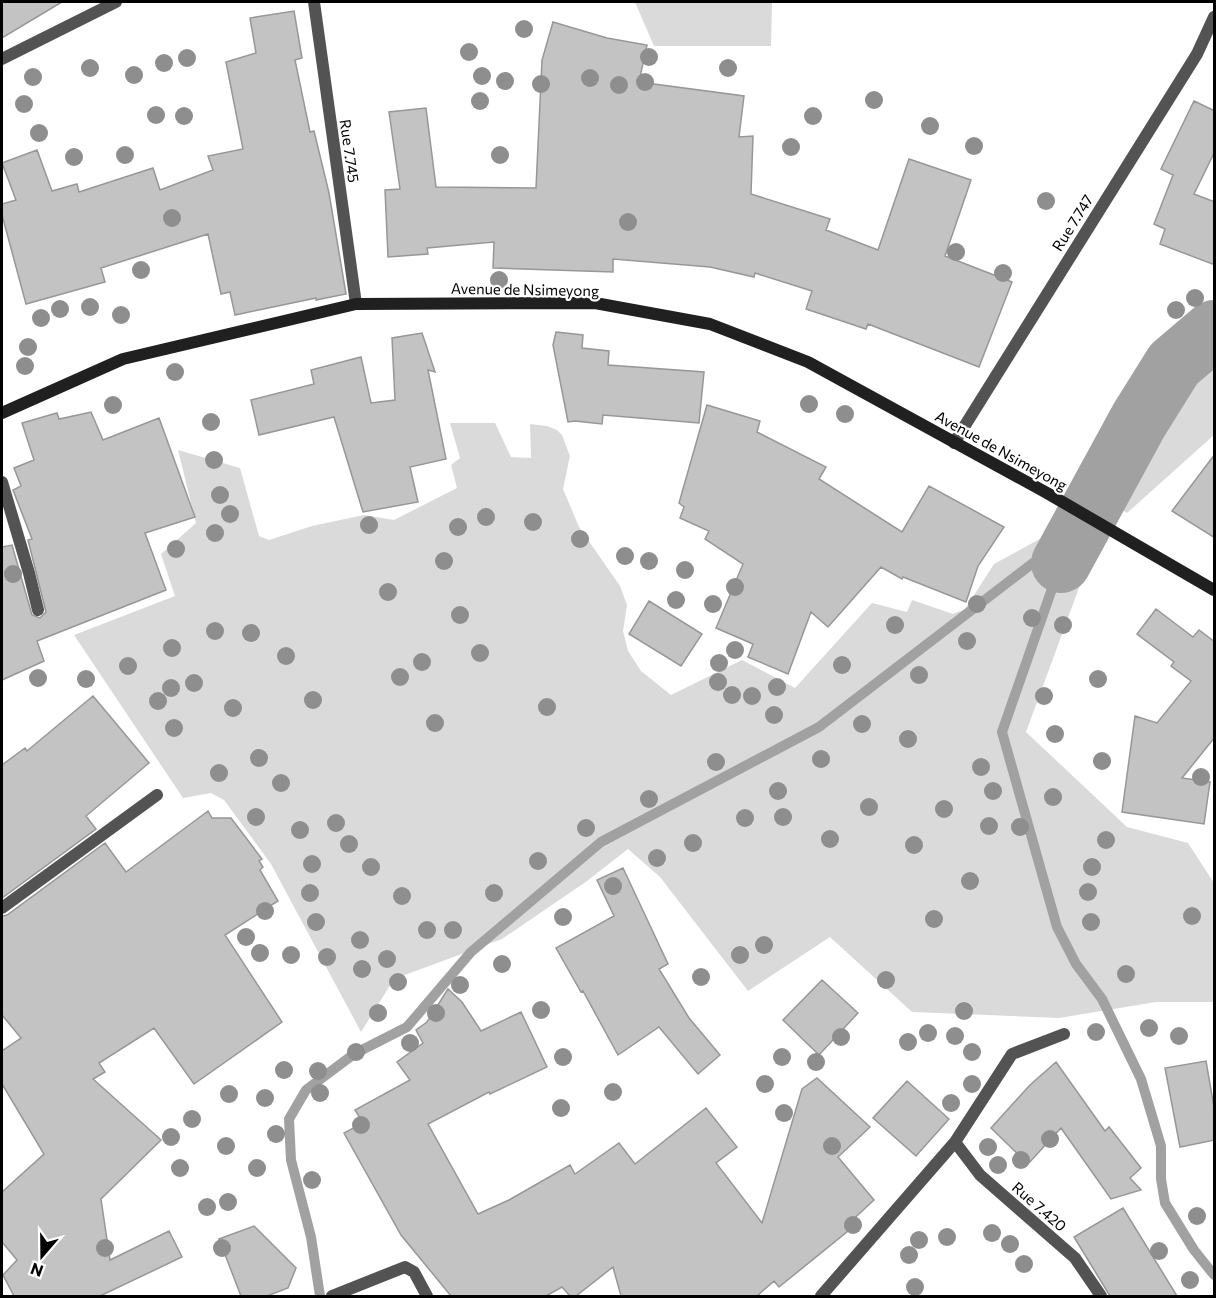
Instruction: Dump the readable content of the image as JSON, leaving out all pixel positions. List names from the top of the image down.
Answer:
{
  "streets": {
    "main road": ["Avenue de Nsimeyong"],
    "street": ["Rue 7.745", "Rue 7.747", "Rue 7.420"]
  },
  "crossings": [
    ["Rue 7.745", "Avenue de Nsimeyong"],
    ["Rue 7.747", "Avenue de Nsimeyong"]
  ],
  "north": "bottom"
}
